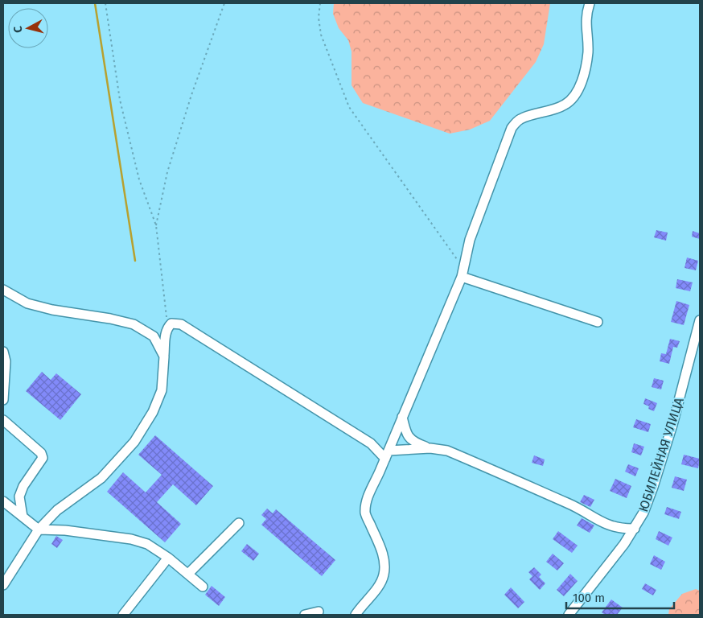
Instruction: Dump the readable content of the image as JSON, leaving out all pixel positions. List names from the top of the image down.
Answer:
{
  "streets": {
    "street": ["ЮБИЛЕЙНАЯ УЛИЦА"]
  },
  "scale_bar": "100 m",
  "north": "left"
}
